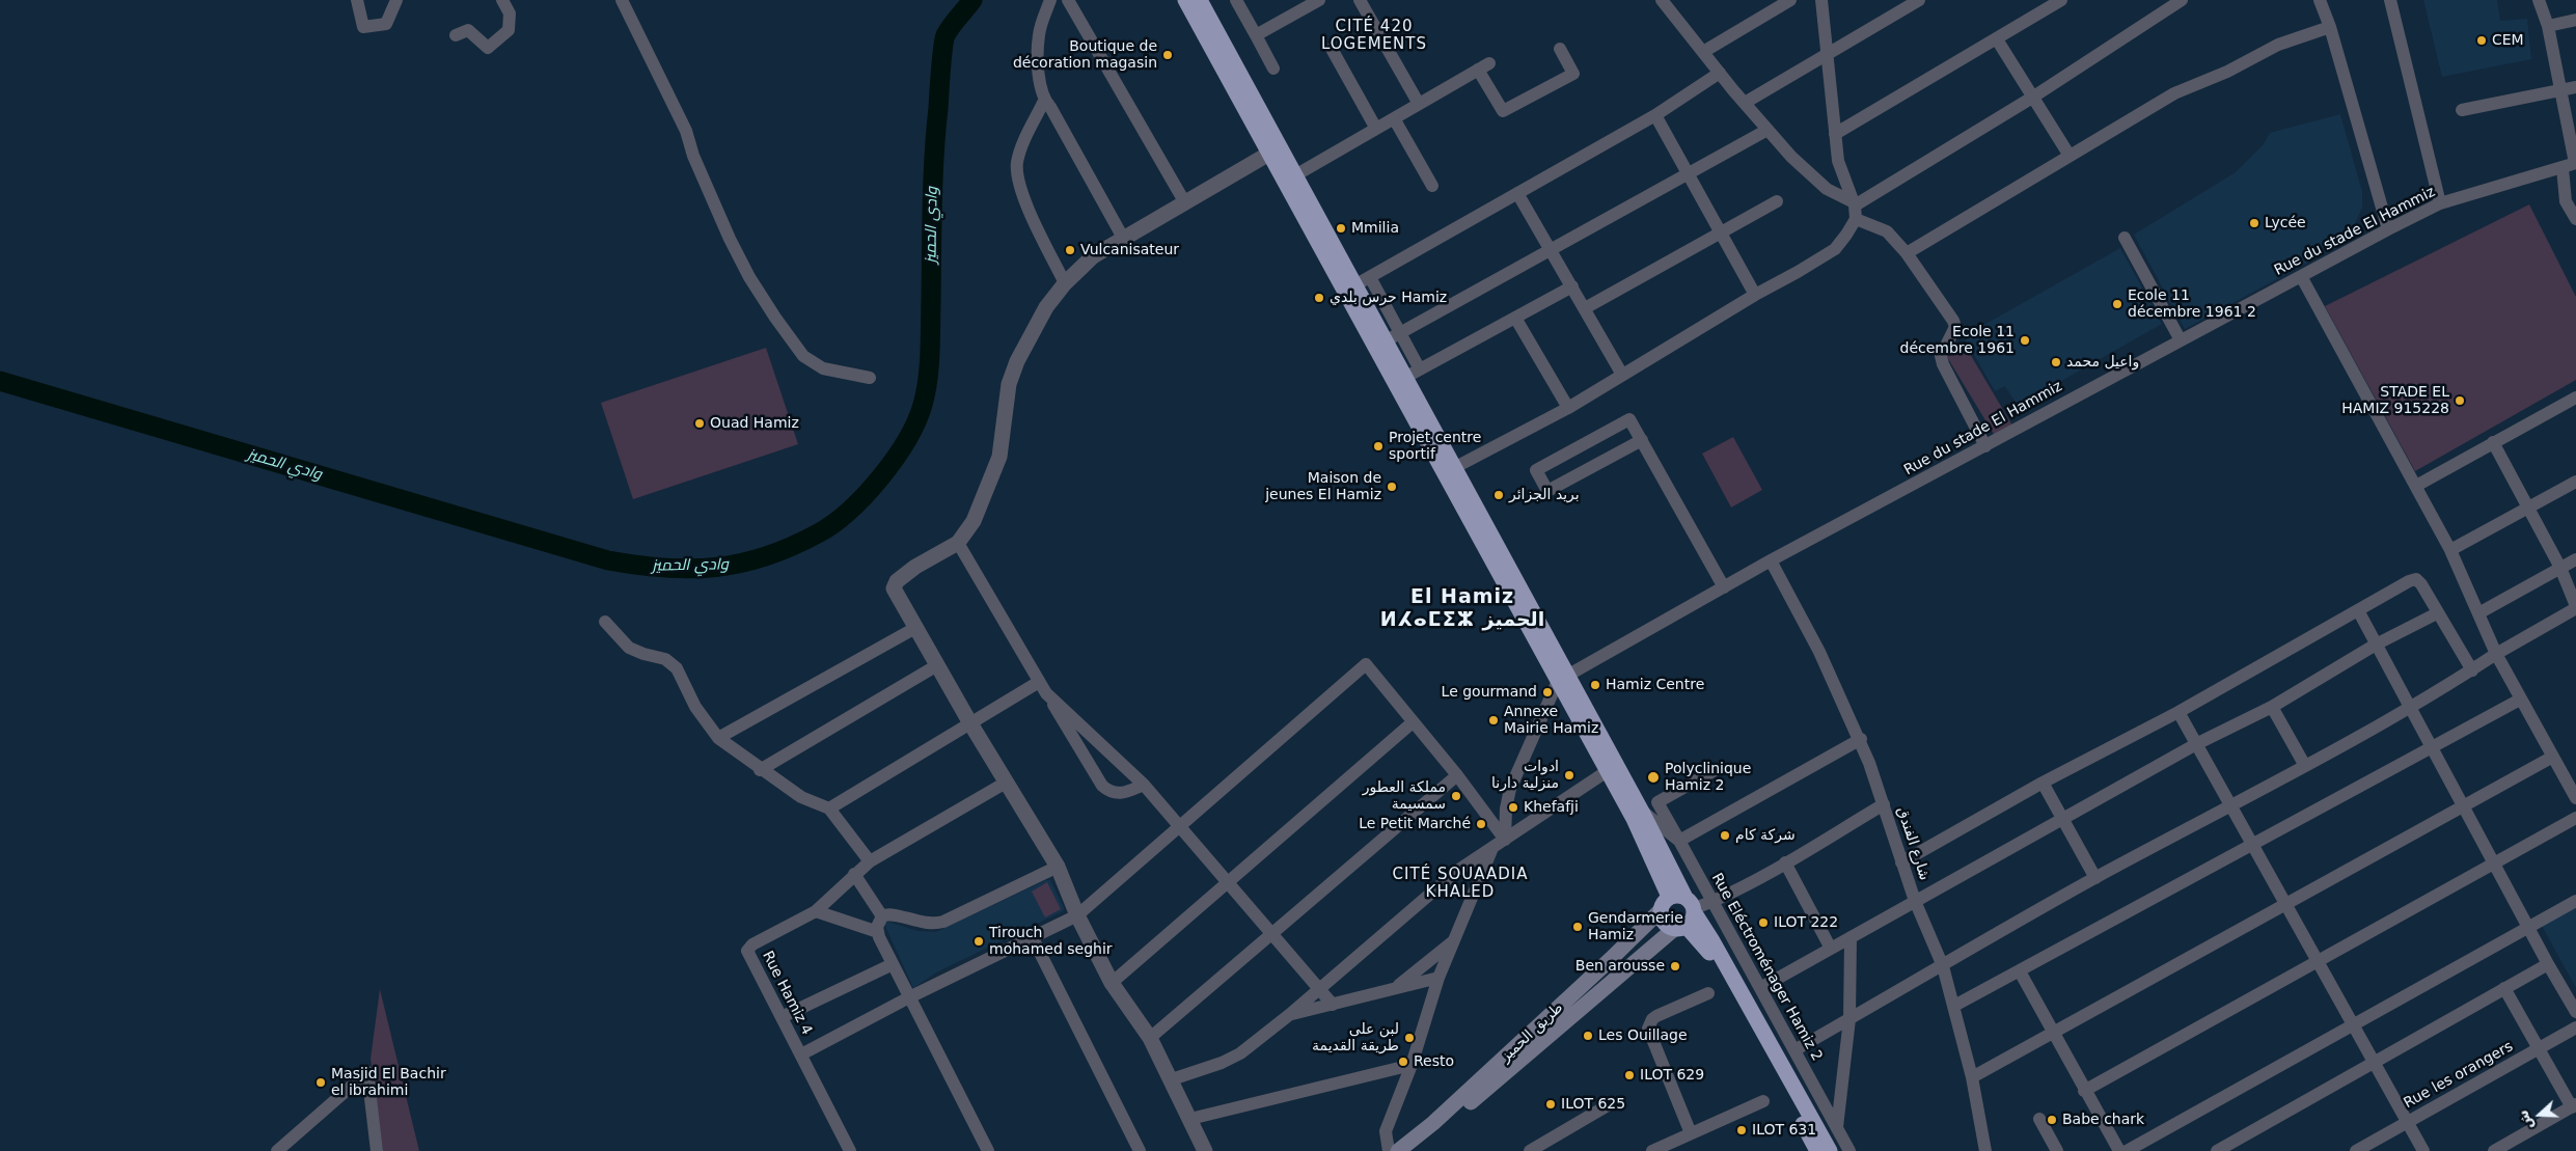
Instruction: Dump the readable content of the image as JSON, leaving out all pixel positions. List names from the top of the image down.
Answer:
{
  "streets": {
    "main road": ["طريق الحميز"],
    "street": [
      "Rue du stade El Hammiz",
      "شارع الفندق",
      "Rue Eléctroménager Hamiz 2",
      "Rue Hamiz 4",
      "Rue les orangers"
    ]
  },
  "crossings": [
    ["Rue du stade El Hammiz", "شارع الفندق"]
  ],
  "districts": ["CITÉ 420 LOGEMENTS", "El Hamiz ⵍⵃⴰⵎⵉⵣ الحميز", "CITÉ SOUAADIA KHALED"],
  "water": ["وادي الحميز"],
  "places": [
    "CEM",
    "Boutique de décoration magasin",
    "Lycée",
    "Mmilia",
    "Vulcanisateur",
    "حرس بلدي Hamiz",
    "Ecole 11 décembre 1961 2",
    "Ecole 11 décembre 1961",
    "واعيل محمد",
    "STADE EL HAMIZ 915228",
    "Ouad Hamiz",
    "Projet centre sportif",
    "Maison de jeunes El Hamiz",
    "بريد الجزائر",
    "Hamiz Centre",
    "Le gourmand",
    "Annexe Mairie Hamiz",
    "ادوات منزلية دارنا",
    "Polyclinique Hamiz 2",
    "مملكة العطور سمسيمة",
    "Khefafji",
    "Le Petit Marché",
    "شركة كام",
    "ILOT 222",
    "Gendarmerie Hamiz",
    "Tirouch mohamed seghir",
    "Ben arousse",
    "Les Ouillage",
    "لبن على طريقة القديمة",
    "Resto",
    "ILOT 629",
    "Masjid El Bachir el ibrahimi",
    "ILOT 625",
    "Babe chark",
    "ILOT 631"
  ],
  "north": "left"
}
